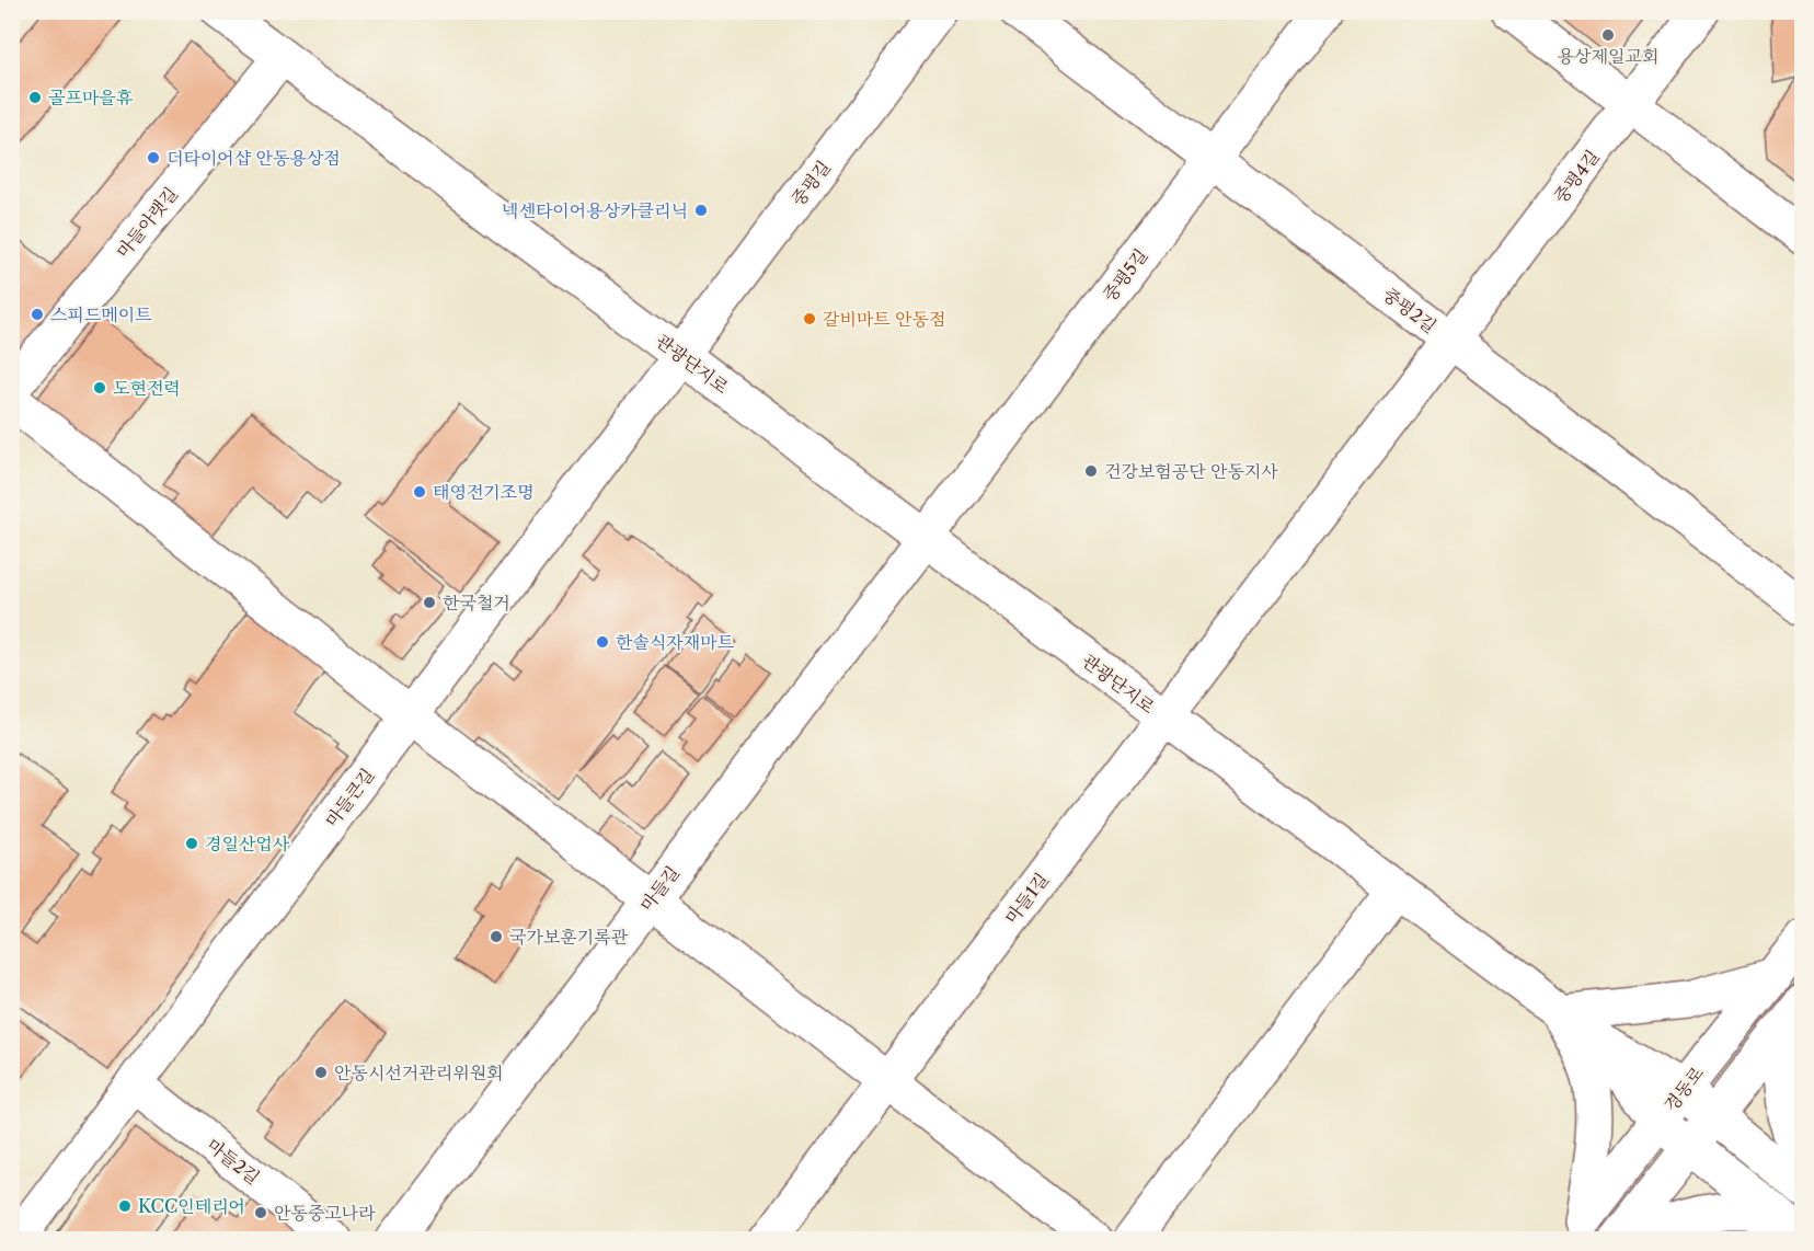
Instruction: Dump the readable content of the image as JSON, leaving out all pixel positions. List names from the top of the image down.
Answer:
{
  "streets": {
    "street": [
      "중평4길",
      "중평길",
      "마들아랫길",
      "중평5길",
      "중평2길",
      "관광단지로",
      "마들큰길",
      "마들길",
      "마들1길",
      "경동로",
      "마들2길"
    ]
  },
  "crossings": [
    ["중평4길", "중평2길"],
    ["중평4길", "관광단지로"],
    ["중평4길", "마들1길"],
    ["중평길", "관광단지로"],
    ["중평길", "마들큰길"],
    ["마들아랫길", "관광단지로"],
    ["중평5길", "중평2길"],
    ["중평5길", "관광단지로"],
    ["중평5길", "마들길"],
    ["관광단지로", "마들큰길"],
    ["관광단지로", "마들길"],
    ["관광단지로", "마들1길"],
    ["마들큰길", "마들2길"]
  ],
  "places": [
    "용상제일교회",
    "골프마을휴",
    "더타이어샵 안동용상점",
    "넥센타이어용상카클리닉",
    "스피드메이트",
    "갈비마트 안동점",
    "도현전력",
    "건강보험공단 안동지사",
    "태영전기조명",
    "한국철거",
    "한솔식자재마트",
    "경일산업사",
    "국가보훈기록관",
    "안동시선거관리위원회",
    "KCC인테리어",
    "안동중고나라"
  ]
}
